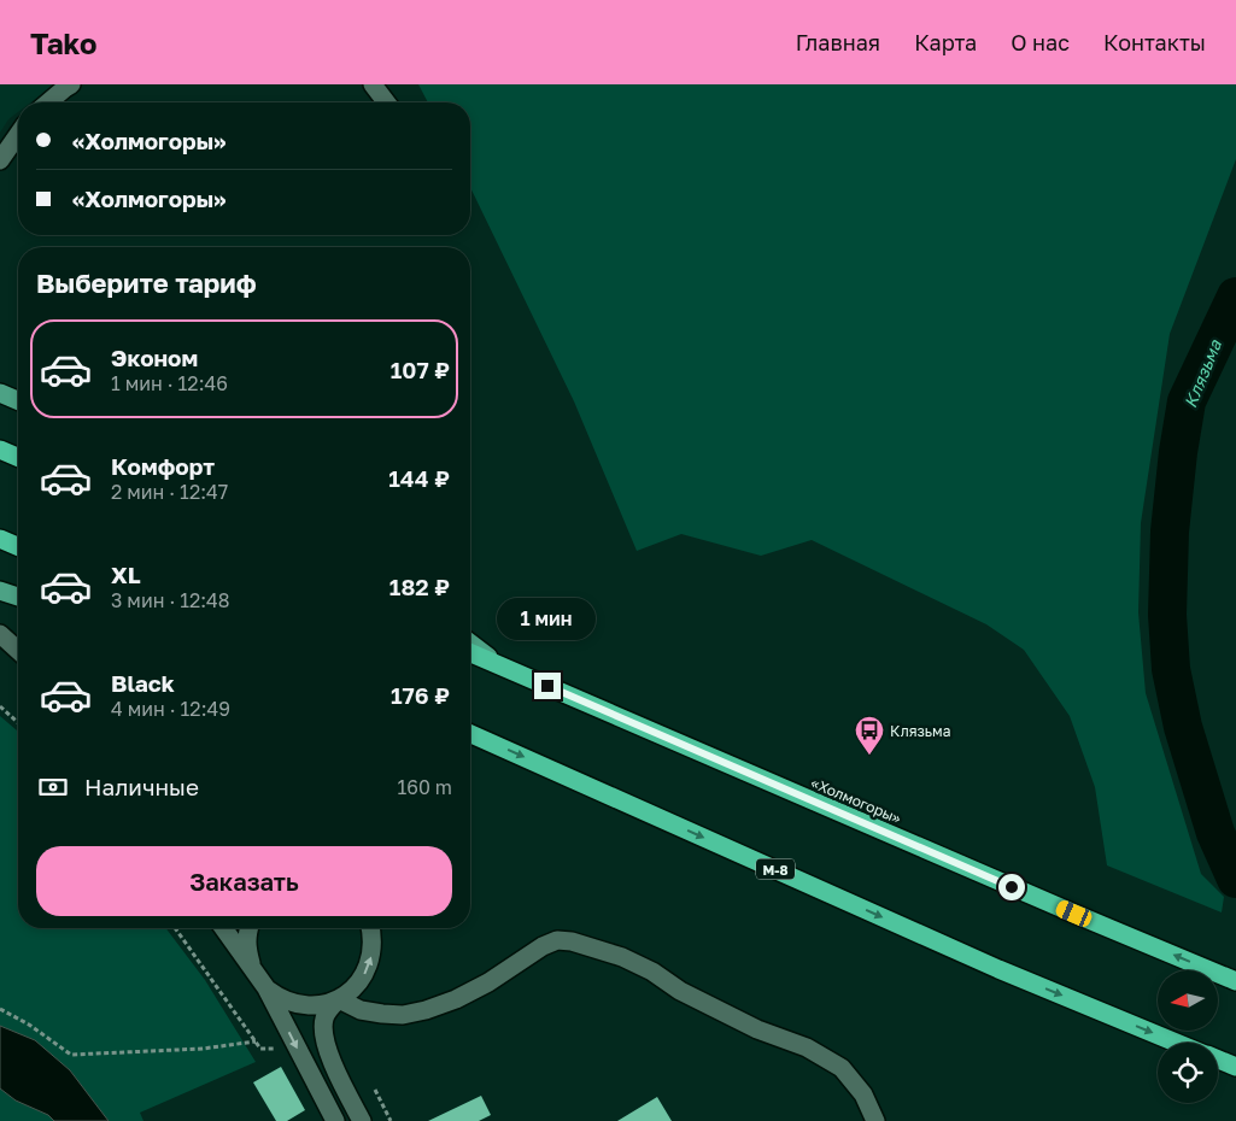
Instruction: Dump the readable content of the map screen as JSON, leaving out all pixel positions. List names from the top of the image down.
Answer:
{
  "streets": {
    "highway": ["«Холмогоры»", "М-8"]
  },
  "water": ["Клязьма"],
  "places": {
    "bus stop": ["Клязьма"]
  },
  "north": "left",
  "page": {
    "header": "Tako",
    "nav": [
      "Главная",
      "Карта",
      "О нас",
      "Контакты"
    ],
    "banner": ["«Холмогоры»", "«Холмогоры»"],
    "heading": "Выберите тариф",
    "list": [
      {
        "name": "Эконом",
        "note": "1 мин · 12:46",
        "value": "107 ₽"
      },
      {
        "name": "Комфорт",
        "note": "2 мин · 12:47",
        "value": "144 ₽"
      },
      {
        "name": "XL",
        "note": "3 мин · 12:48",
        "value": "182 ₽"
      },
      {
        "name": "Black",
        "note": "4 мин · 12:49",
        "value": "176 ₽"
      }
    ],
    "bubble": "1 мин",
    "pay": ["Наличные", "160 m"],
    "buttons": "Заказать"
  }
}
